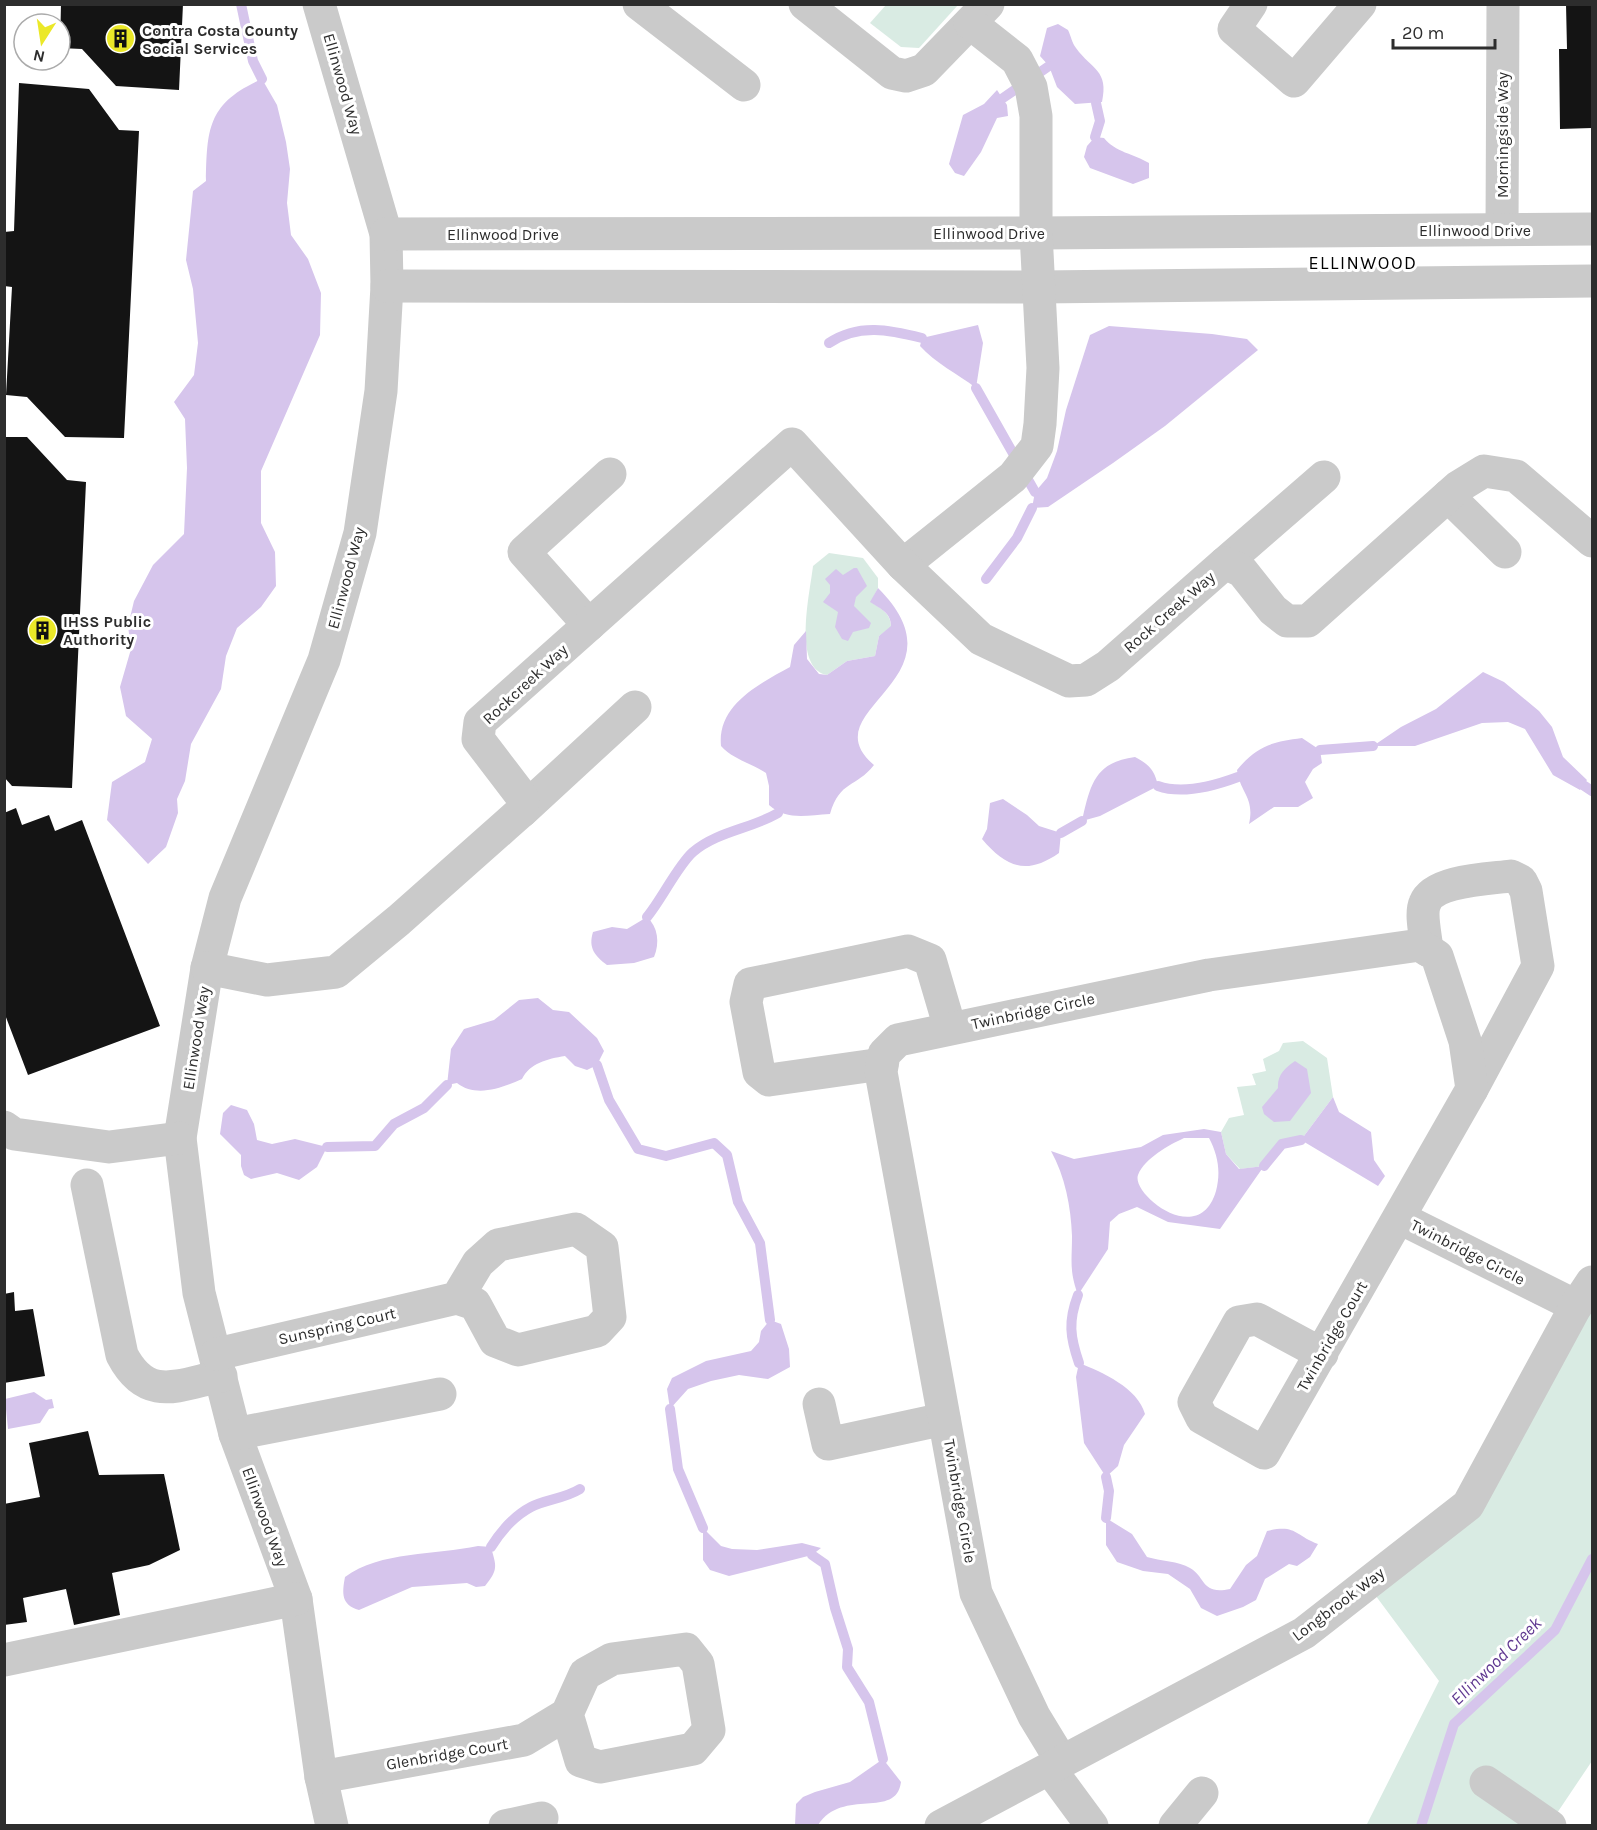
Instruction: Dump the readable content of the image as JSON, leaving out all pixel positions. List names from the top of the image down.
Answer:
{
  "streets": {
    "street": [
      "Ellinwood Way",
      "Morningside Way",
      "Ellinwood Drive",
      "Rock Creek Way",
      "Rockcreek Way",
      "Twinbridge Circle",
      "Sunspring Court",
      "Twinbridge Court",
      "Longbrook Way",
      "Glenbridge Court"
    ]
  },
  "crossings": [
    ["Ellinwood Way", "Ellinwood Drive"],
    ["Ellinwood Way", "Sunspring Court"],
    ["Ellinwood Way", "Glenbridge Court"],
    ["Morningside Way", "Ellinwood Drive"],
    ["Rock Creek Way", "Rockcreek Way"],
    ["Twinbridge Circle", "Twinbridge Court"],
    ["Twinbridge Circle", "Longbrook Way"]
  ],
  "districts": ["ELLINWOOD"],
  "water": ["Ellinwood Creek"],
  "places": {
    "building": ["Contra Costa County Social Services", "IHSS Public Authority"]
  },
  "scale_bar": "20 m",
  "north": "bottom"
}
